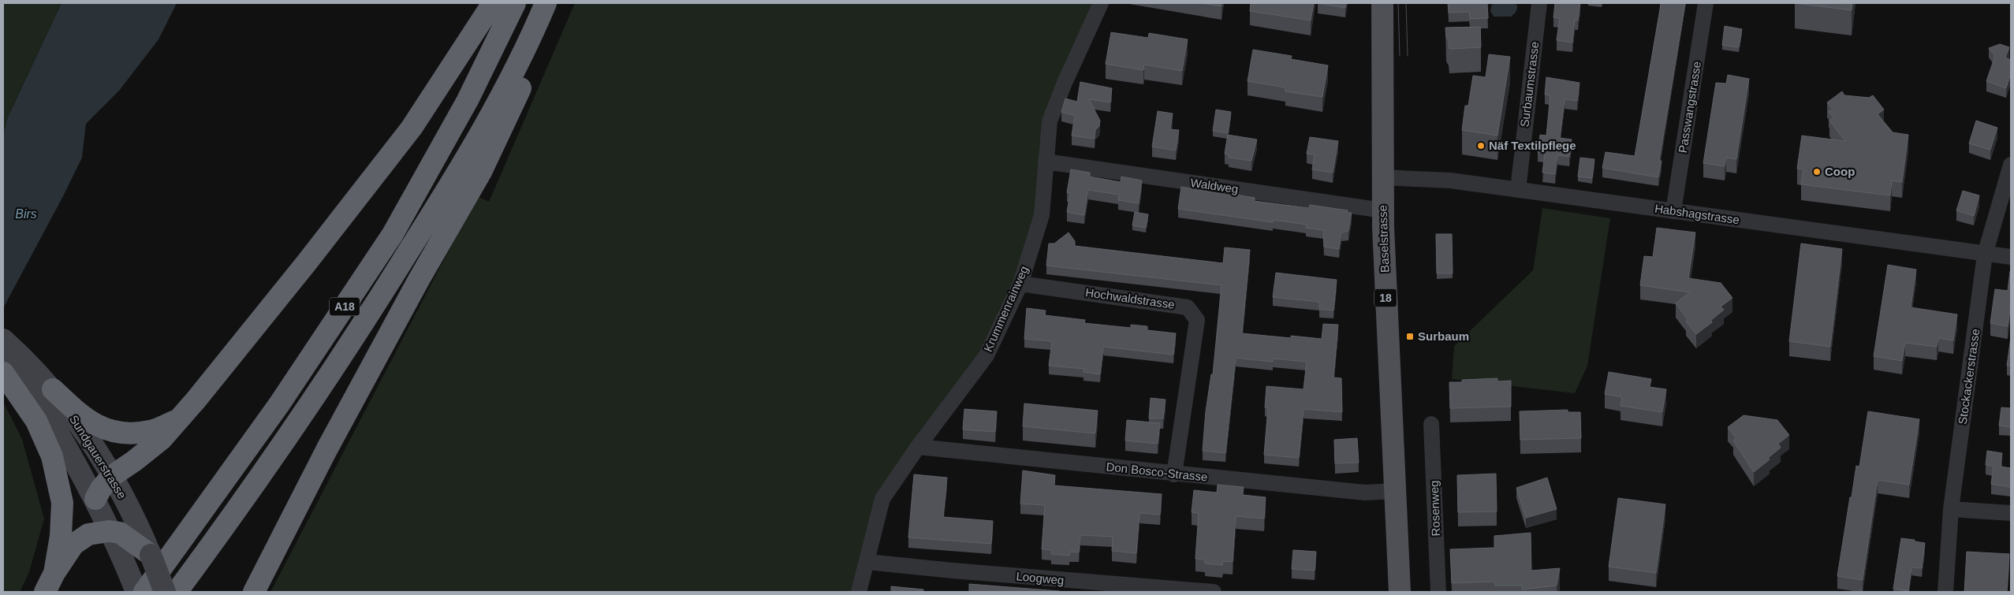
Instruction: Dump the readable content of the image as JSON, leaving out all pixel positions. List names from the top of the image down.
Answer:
{
  "streets": {
    "highway": ["A18"],
    "main road": ["Baselstrasse", "18", "Sundgauerstrasse"],
    "street": [
      "Surbaumstrasse",
      "Passwangstrasse",
      "Waldweg",
      "Habshagstrasse",
      "Hochwaldstrasse",
      "Krummenrainweg",
      "Stockackerstrasse",
      "Don Bosco-Strasse",
      "Rosenweg",
      "Loogweg"
    ]
  },
  "crossings": [
    ["Surbaumstrasse", "Habshagstrasse"],
    ["Passwangstrasse", "Habshagstrasse"],
    ["Waldweg", "Baselstrasse"],
    ["Waldweg", "Krummenrainweg"],
    ["Habshagstrasse", "Baselstrasse"],
    ["Habshagstrasse", "Stockackerstrasse"],
    ["Baselstrasse", "Don Bosco-Strasse"],
    ["Hochwaldstrasse", "Krummenrainweg"],
    ["Hochwaldstrasse", "Don Bosco-Strasse"],
    ["Krummenrainweg", "Don Bosco-Strasse"],
    ["Krummenrainweg", "Loogweg"]
  ],
  "water": ["Birs"],
  "places": {
    "other": ["Näf Textilpflege", "Coop"],
    "transit": ["Surbaum"]
  }
}
